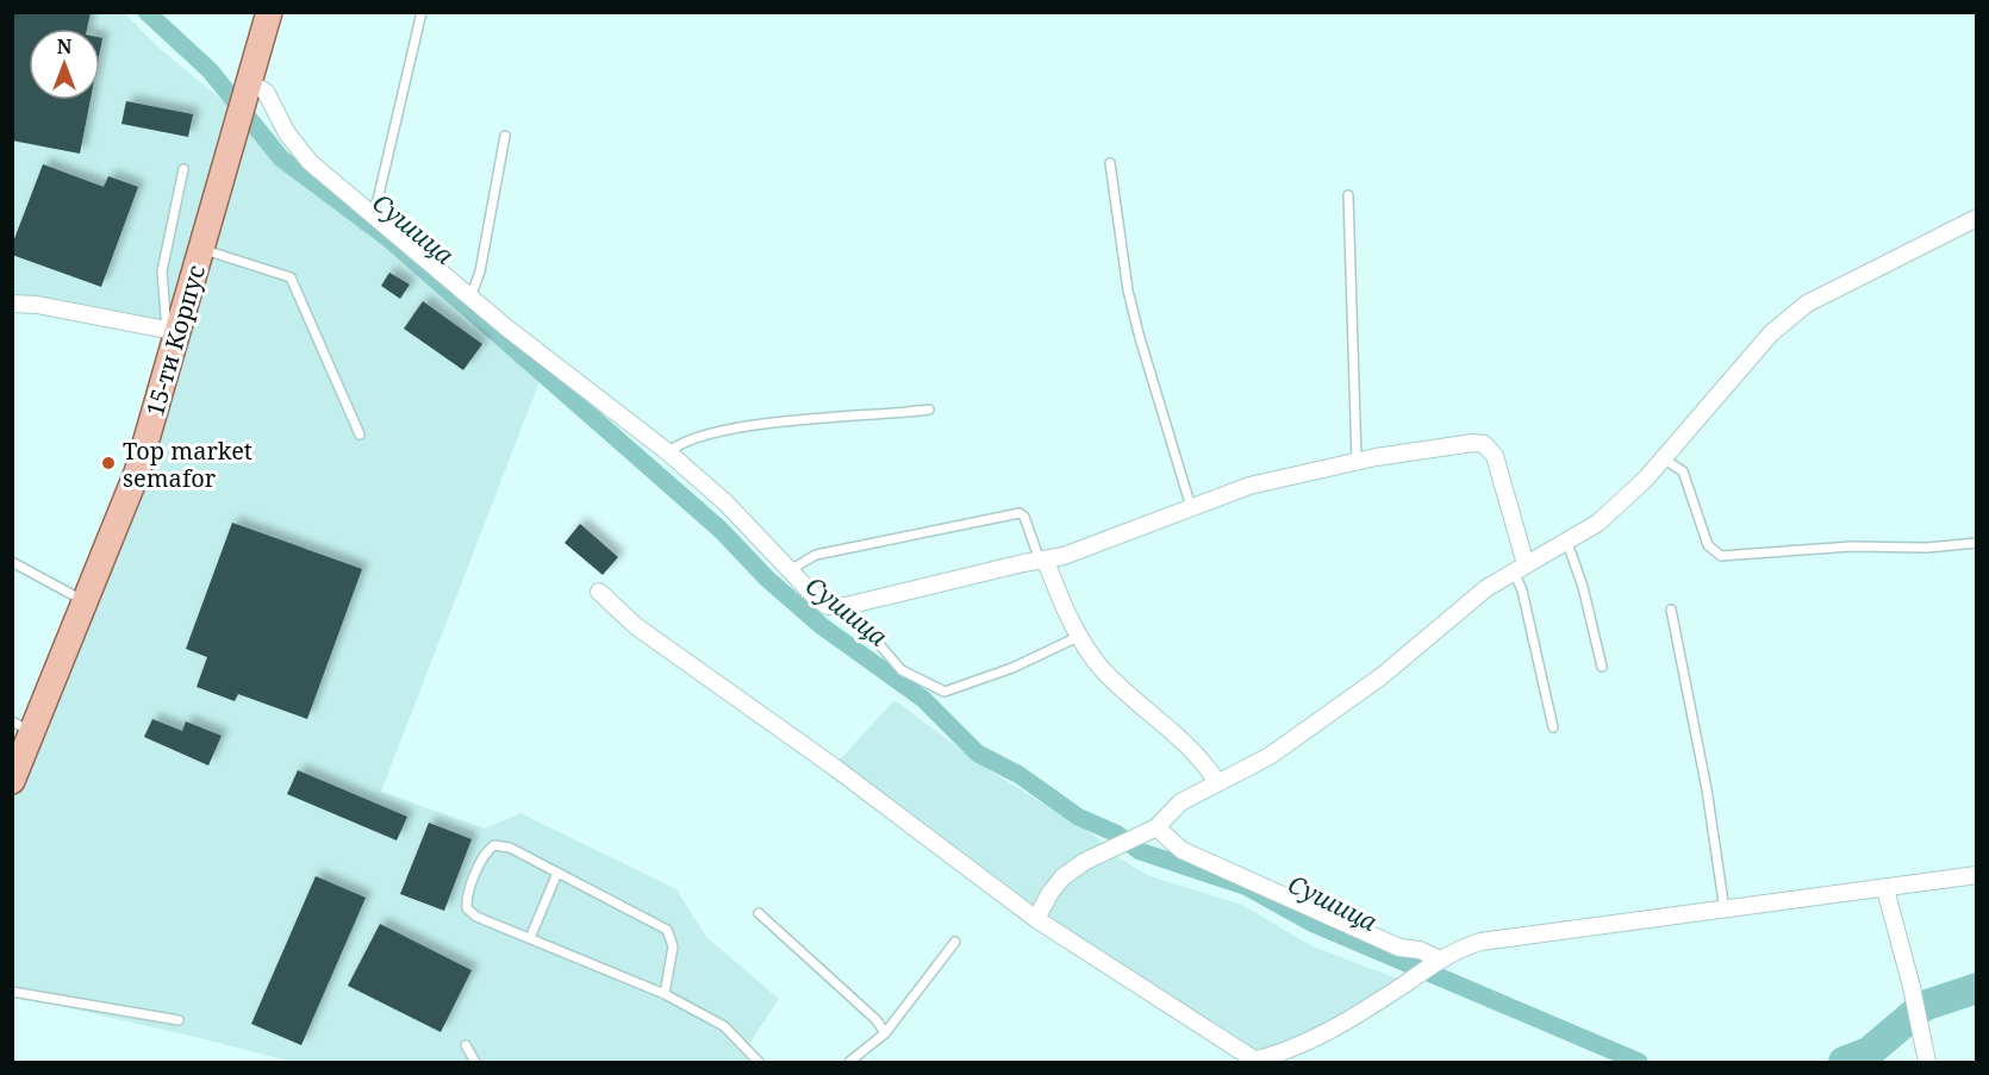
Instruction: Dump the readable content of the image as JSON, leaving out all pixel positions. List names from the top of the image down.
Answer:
{
  "streets": {
    "main road": ["15-ти Корпус"]
  },
  "water": ["Сушица"],
  "places": ["Top market semafor"],
  "north": "top"
}
